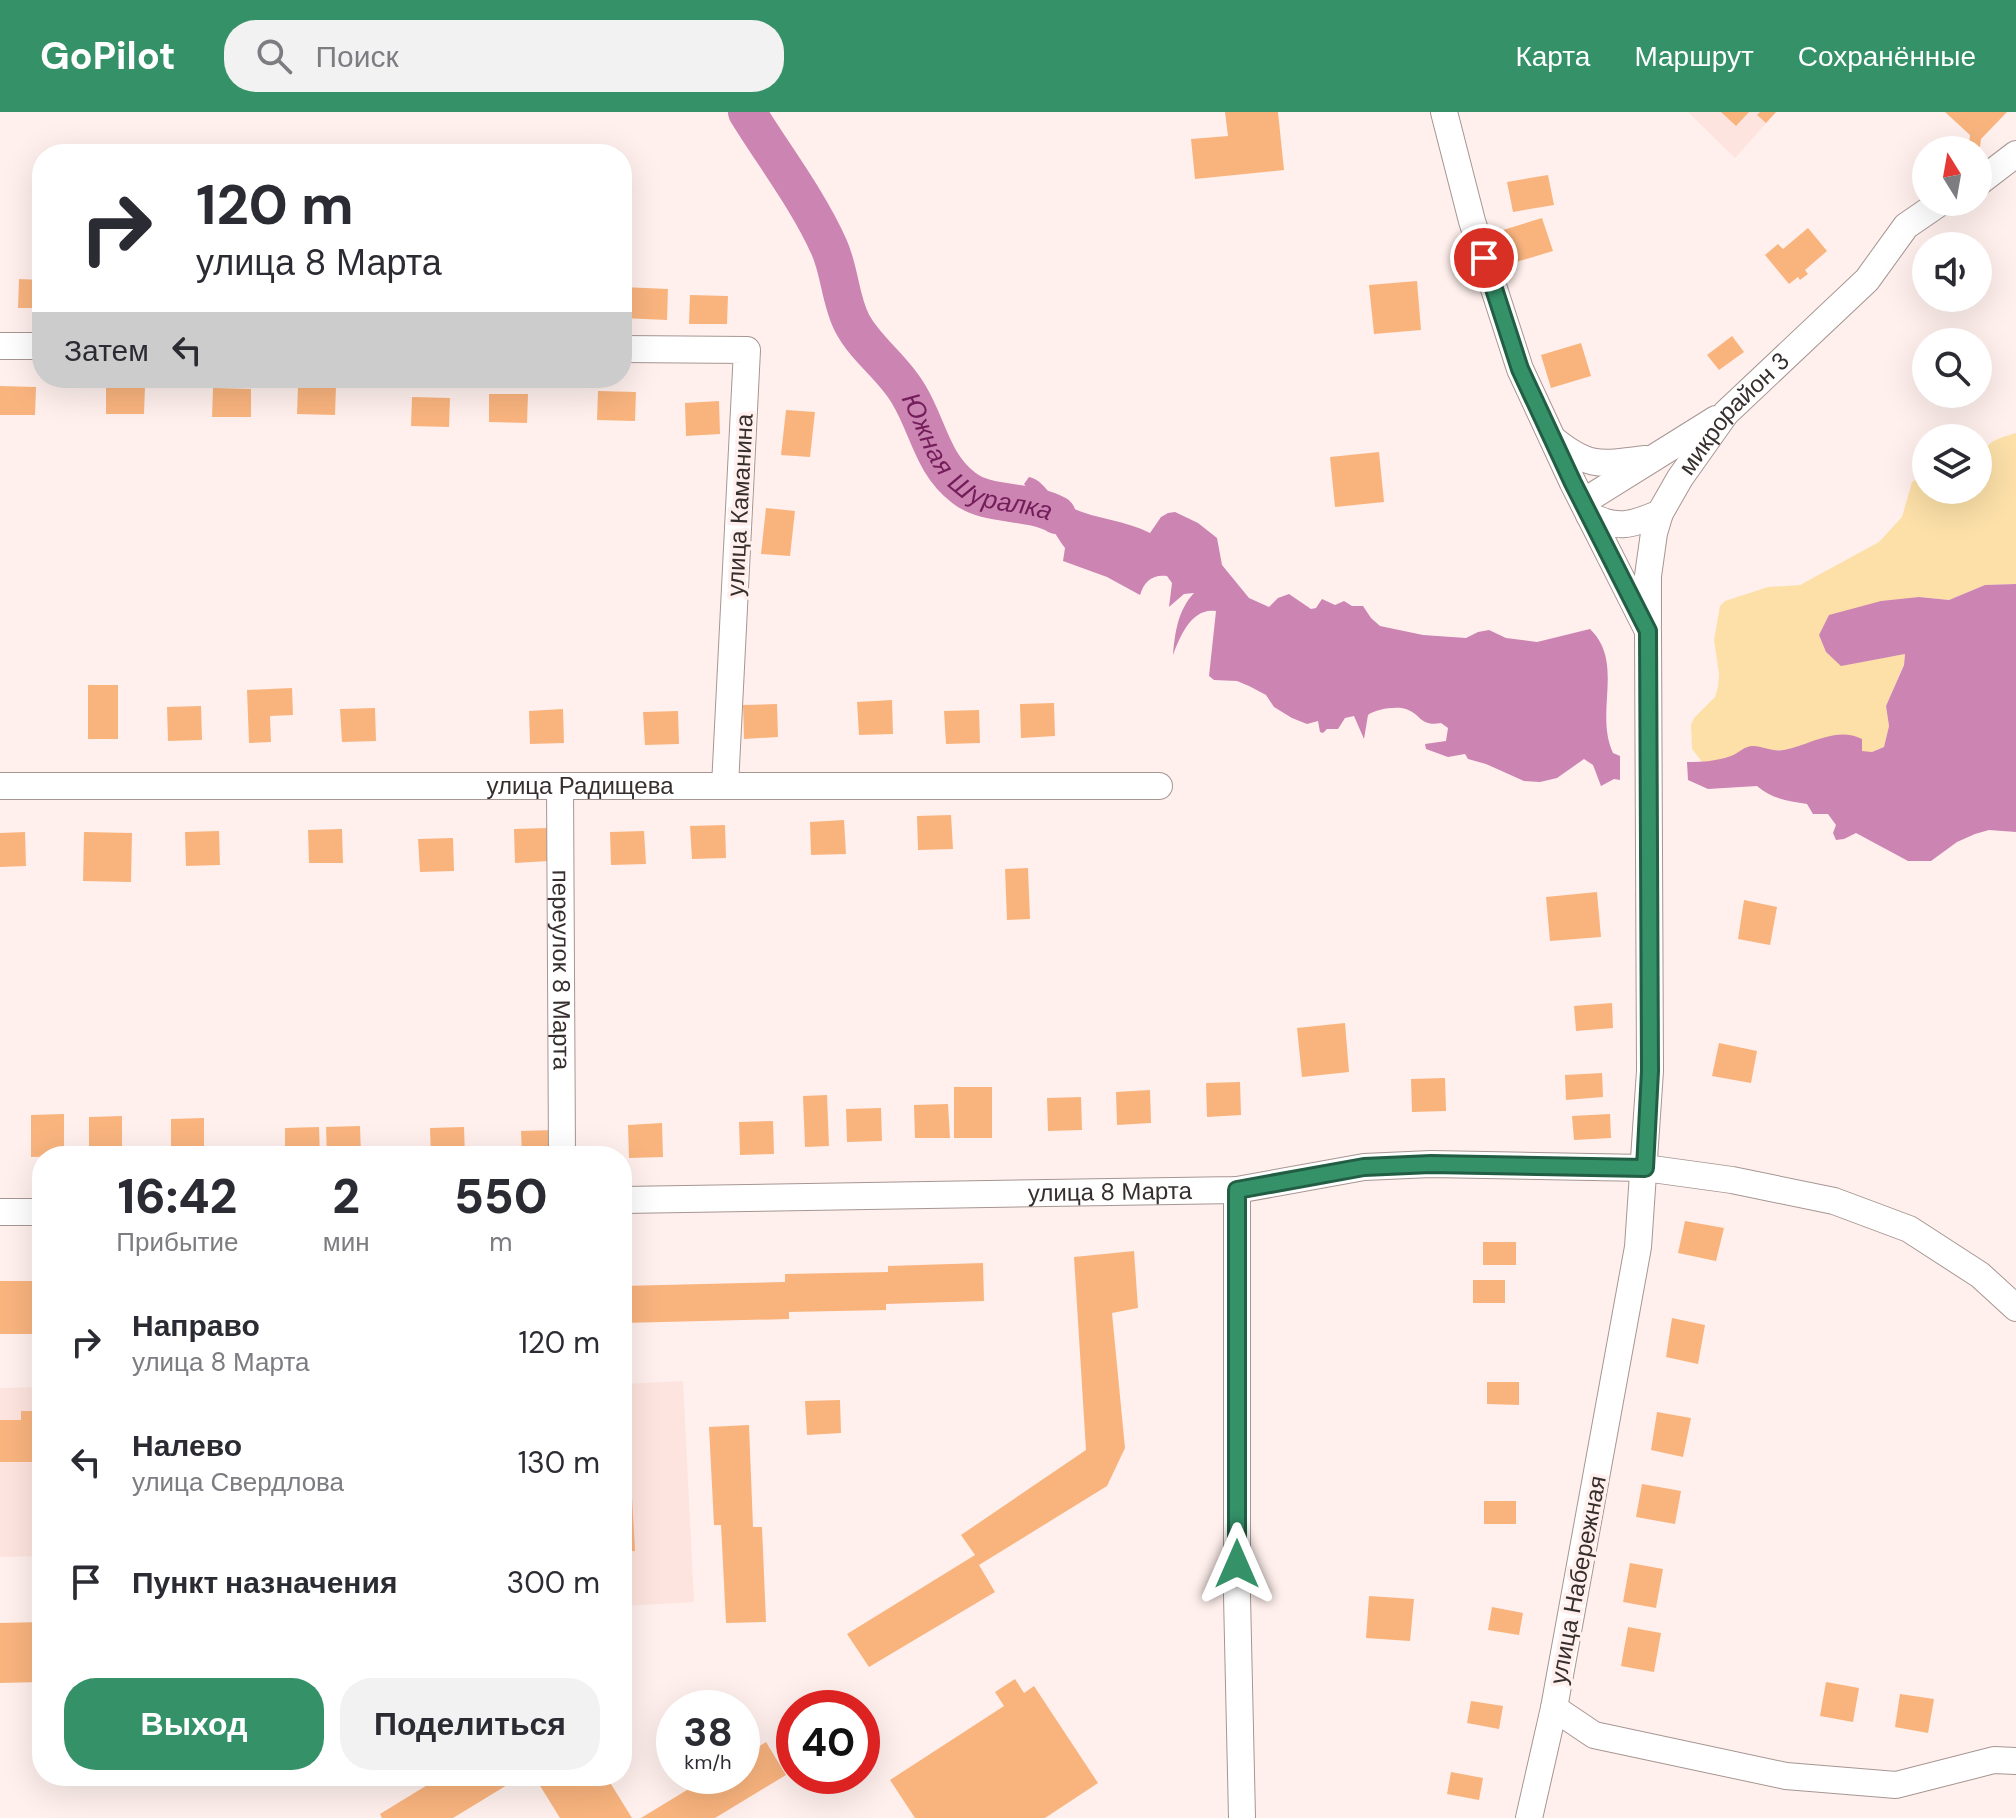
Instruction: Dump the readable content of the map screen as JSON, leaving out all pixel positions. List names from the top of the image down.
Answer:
{
  "streets": {
    "street": [
      "микрорайон 3",
      "улица Каманина",
      "улица Радищева",
      "переулок 8 Марта",
      "улица 8 Марта",
      "улица Набережная"
    ]
  },
  "crossings": [
    ["микрорайон 3", "улица Набережная"],
    ["улица Каманина", "улица Радищева"],
    ["улица Радищева", "переулок 8 Марта"],
    ["улица 8 Марта", "улица Набережная"]
  ],
  "water": ["Южная Шуралка"],
  "north": "top",
  "page": {
    "header": "GoPilot",
    "search": "Поиск",
    "nav": ["Карта", "Маршрут", "Сохранённые"],
    "turn": ["120 m", "улица 8 Марта"],
    "then": "Затем",
    "eta": [
      "16:42",
      "Прибытие",
      "2",
      "мин",
      "550",
      "m"
    ],
    "list": [
      {
        "name": "Направо",
        "note": "улица 8 Марта",
        "value": "120 m"
      },
      {
        "name": "Налево",
        "note": "улица Свердлова",
        "value": "130 m"
      },
      {
        "name": "Пункт назначения",
        "value": "300 m"
      }
    ],
    "buttons": ["Выход", "Поделиться"],
    "speed": "38 km/h",
    "limit": "40"
  }
}
